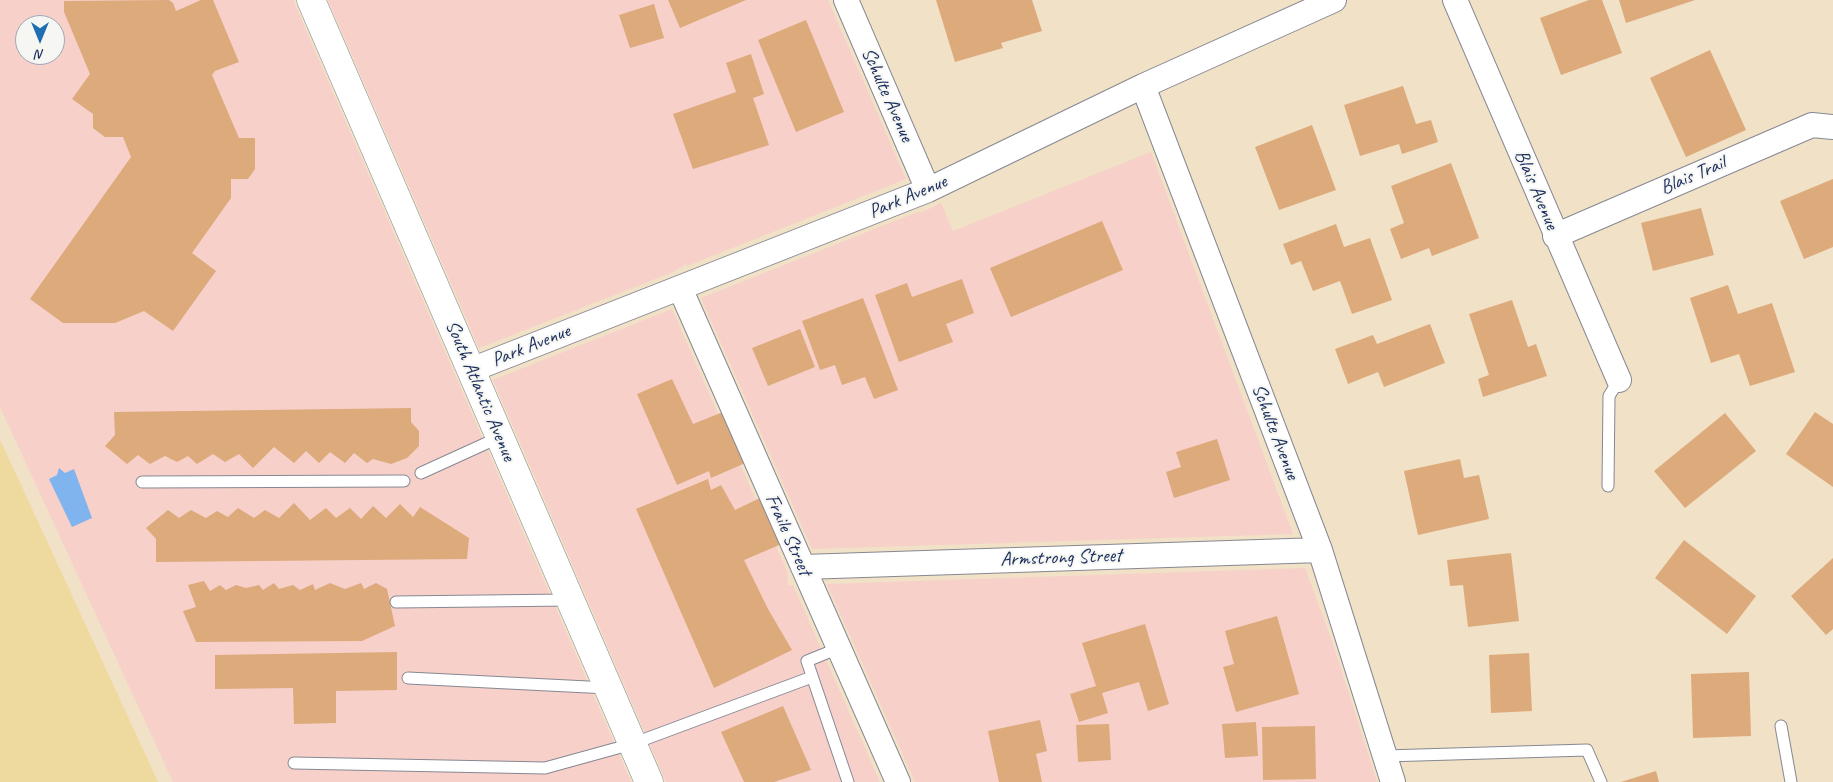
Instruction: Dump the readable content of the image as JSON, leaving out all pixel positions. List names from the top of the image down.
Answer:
{
  "streets": {
    "main road": ["South Atlantic Avenue"],
    "street": [
      "Schulte Avenue",
      "Blais Trail",
      "Blais Avenue",
      "Park Avenue",
      "Fraile Street",
      "Armstrong Street"
    ]
  },
  "crossings": [
    ["Schulte Avenue", "Park Avenue"],
    ["Schulte Avenue", "Armstrong Street"],
    ["Blais Trail", "Blais Avenue"],
    ["Park Avenue", "South Atlantic Avenue"],
    ["Park Avenue", "Fraile Street"],
    ["Fraile Street", "Armstrong Street"]
  ],
  "north": "bottom"
}
